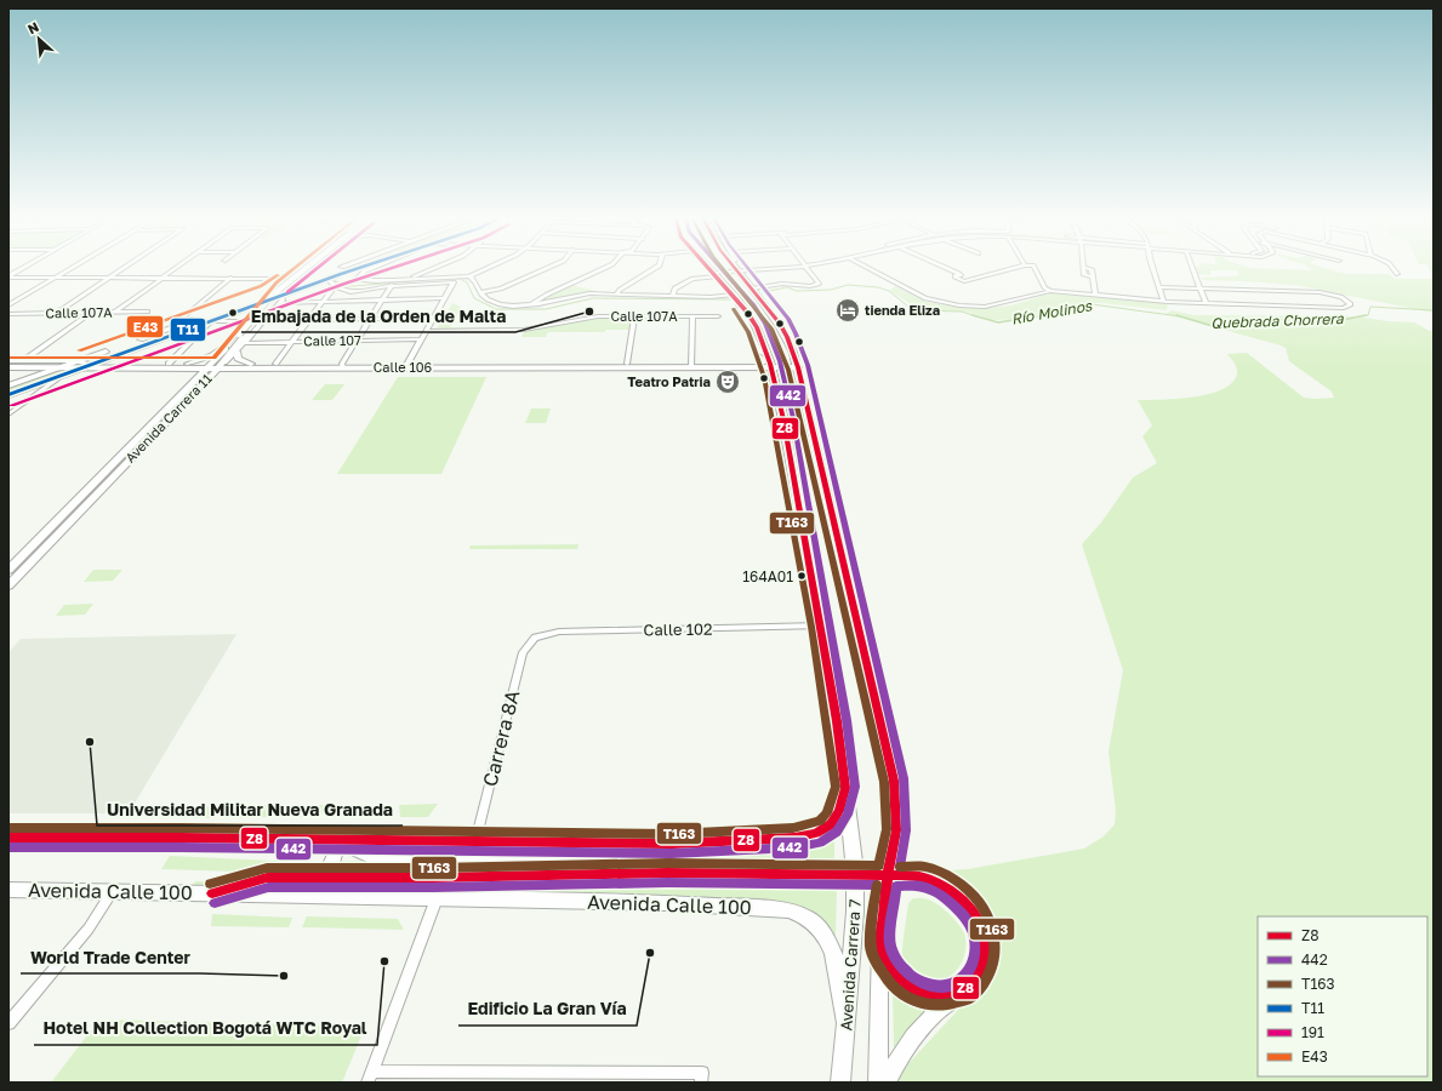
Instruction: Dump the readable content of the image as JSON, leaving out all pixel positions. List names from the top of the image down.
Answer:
{
  "streets": {
    "main road": [
      "Calle 106",
      "Avenida Carrera 11",
      "Avenida Calle 100",
      "Avenida Carrera 7"
    ],
    "street": [
      "Calle 107A",
      "Calle 107",
      "Calle 102",
      "Carrera 8A"
    ]
  },
  "crossings": [
    ["Calle 106", "Avenida Carrera 11"],
    ["Calle 106", "Avenida Carrera 7"],
    ["Calle 102", "Carrera 8A"],
    ["Calle 102", "Avenida Carrera 7"],
    ["Carrera 8A", "Avenida Calle 100"],
    ["Avenida Calle 100", "Avenida Carrera 7"]
  ],
  "water": ["Río Molinos", "Quebrada Chorrera"],
  "places": {
    "hotel": ["tienda Eliza"],
    "other": [
      "Embajada de la Orden de Malta",
      "164A01",
      "Universidad Militar Nueva Granada",
      "Edificio La Gran Vía",
      "Hotel NH Collection Bogotá WTC Royal",
      "World Trade Center"
    ],
    "theatre": ["Teatro Patria"]
  },
  "lines": [
    "transit line Z8",
    "transit line 442",
    "transit line T163",
    "transit line T11",
    "transit line 191",
    "transit line E43"
  ],
  "legend": [
    "Z8",
    "442",
    "T163",
    "T11",
    "191",
    "E43"
  ],
  "north": "top left"
}
